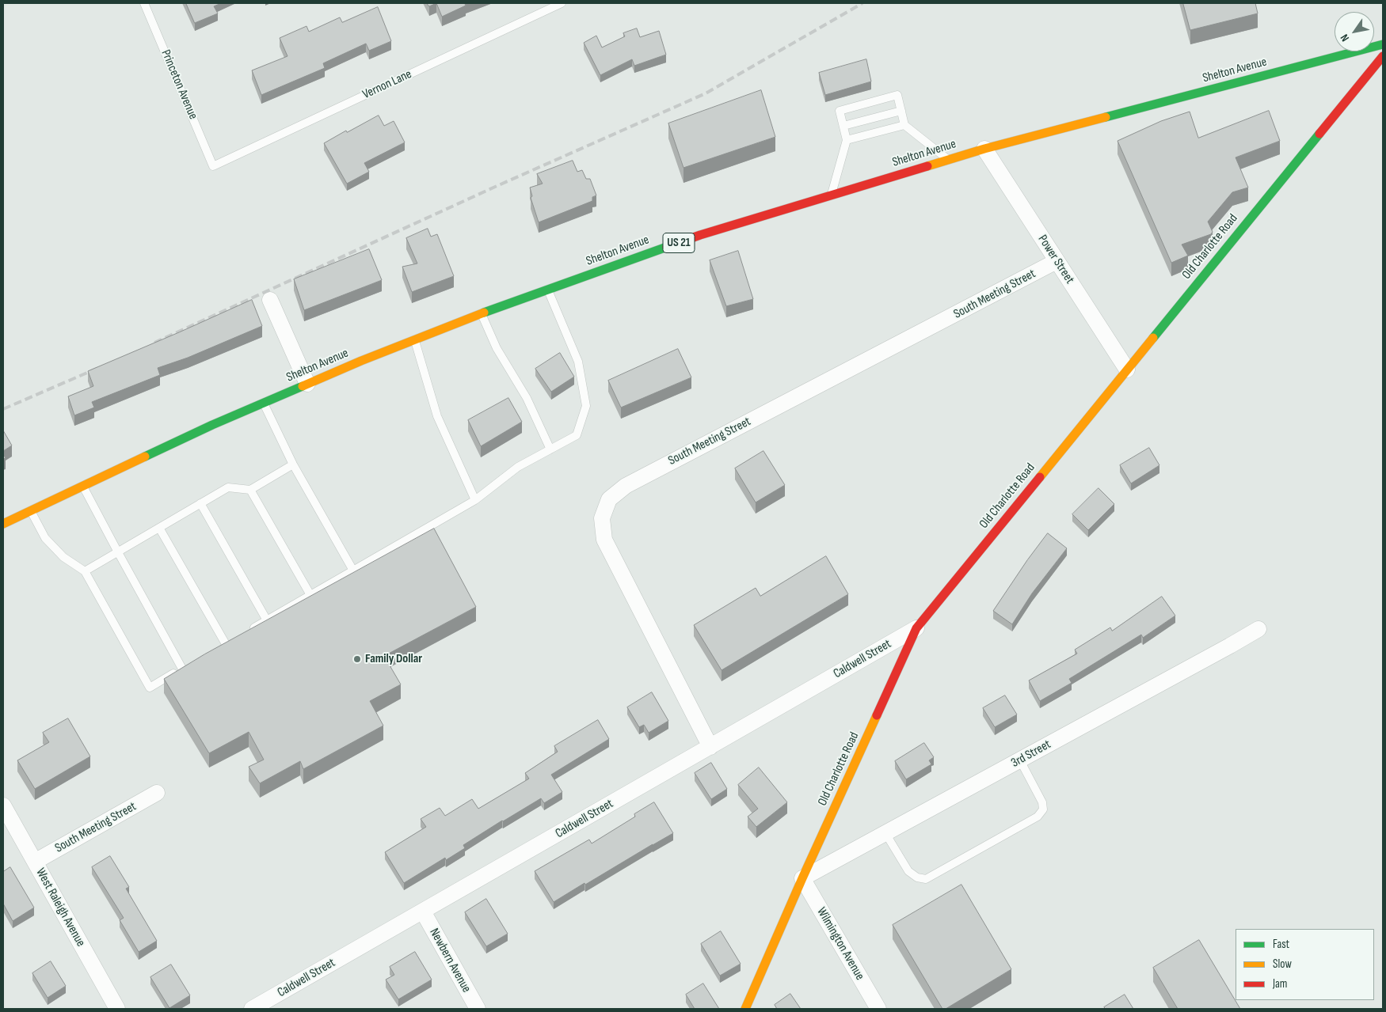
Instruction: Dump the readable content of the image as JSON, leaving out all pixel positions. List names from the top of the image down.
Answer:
{
  "streets": {
    "main road": ["Shelton Avenue", "US 21", "Old Charlotte Road"],
    "street": [
      "Power Street",
      "South Meeting Street",
      "Caldwell Street",
      "3rd Street",
      "West Raleigh Avenue",
      "Wilmington Avenue",
      "Newbern Avenue"
    ],
    "lane": ["Princeton Avenue", "Vernon Lane"]
  },
  "crossings": [
    ["Shelton Avenue", "Power Street"],
    ["Princeton Avenue", "Vernon Lane"],
    ["Old Charlotte Road", "Power Street"],
    ["Old Charlotte Road", "Caldwell Street"],
    ["Old Charlotte Road", "3rd Street"],
    ["Old Charlotte Road", "Wilmington Avenue"],
    ["Power Street", "South Meeting Street"],
    ["South Meeting Street", "Caldwell Street"],
    ["South Meeting Street", "West Raleigh Avenue"],
    ["Caldwell Street", "Newbern Avenue"],
    ["3rd Street", "Wilmington Avenue"]
  ],
  "places": ["Family Dollar"],
  "legend": ["Fast", "Slow", "Jam"],
  "north": "bottom left"
}
